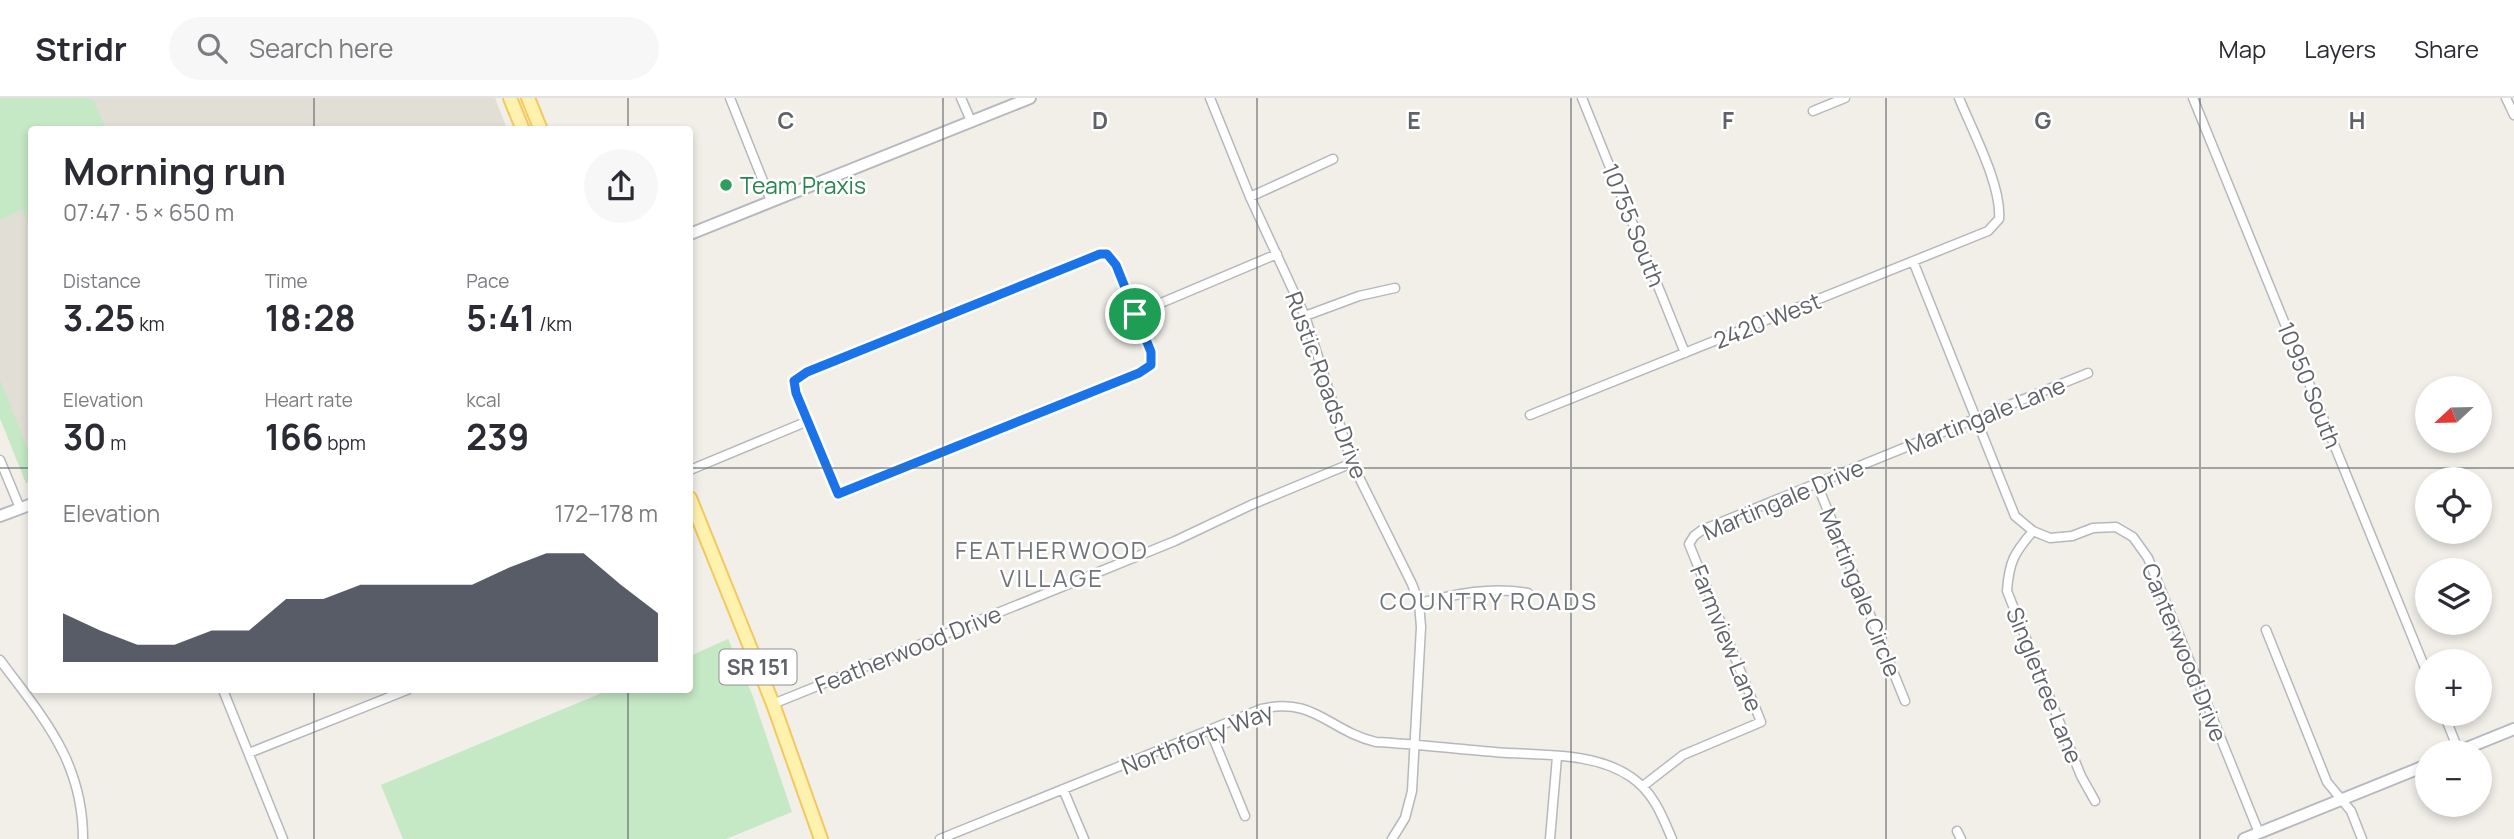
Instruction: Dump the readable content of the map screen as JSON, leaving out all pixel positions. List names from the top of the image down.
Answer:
{
  "streets": {
    "main road": ["SR 151"],
    "street": [
      "10755 South",
      "2420 West",
      "Rustic Roads Drive",
      "10950 South",
      "Martingale Lane",
      "Martingale Drive",
      "Martingale Circle",
      "Farmview Lane",
      "Featherwood Drive",
      "Canterwood Drive",
      "Singletree Lane",
      "Northforty Way"
    ]
  },
  "crossings": [
    ["10755 South", "2420 West"],
    ["Rustic Roads Drive", "Featherwood Drive"],
    ["Rustic Roads Drive", "Northforty Way"],
    ["Martingale Lane", "Martingale Drive"],
    ["Martingale Drive", "Martingale Circle"],
    ["Martingale Drive", "Farmview Lane"],
    ["Farmview Lane", "Northforty Way"],
    ["Featherwood Drive", "SR 151"],
    ["Canterwood Drive", "Singletree Lane"]
  ],
  "districts": ["FEATHERWOOD VILLAGE", "COUNTRY ROADS"],
  "places": ["Team Praxis"],
  "north": "left",
  "page": {
    "header": "Stridr",
    "search": "Search here",
    "nav": ["Map", "Layers", "Share"],
    "heading": ["Morning run", "07:47 · 5 × 650 m"],
    "stats": [
      ["Distance", "3.25 km"],
      ["Time", "18:28"],
      ["Pace", "5:41 /km"],
      ["Elevation", "30 m"],
      ["Heart rate", "166 bpm"],
      ["kcal", "239"]
    ],
    "map_buttons": ["+", "−"],
    "chart": ["Elevation", "172–178 m"]
  },
  "grid": {
    "columns": [
      "C",
      "D",
      "E",
      "F",
      "G",
      "H"
    ]
  }
}
